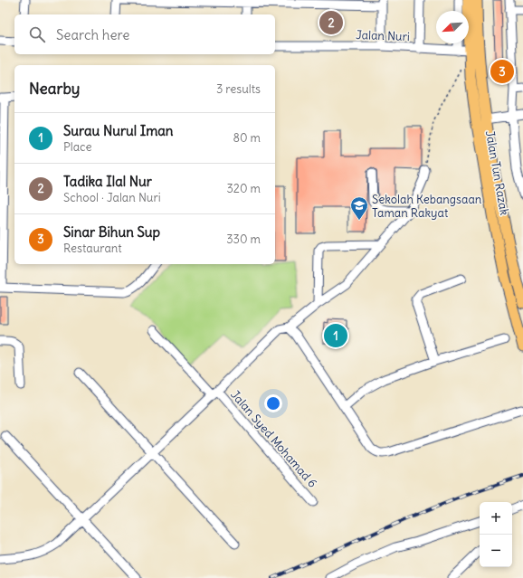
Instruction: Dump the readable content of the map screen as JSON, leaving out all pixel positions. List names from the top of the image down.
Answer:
{
  "streets": {
    "main road": ["Jalan Tun Razak"],
    "street": ["Jalan Nuri", "Jalan Syed Mohamad 6"]
  },
  "crossings": [
    ["Jalan Nuri", "Jalan Tun Razak"]
  ],
  "places": {
    "school or university": ["Sekolah Kebangsaan Taman Rakyat"]
  },
  "north": "bottom left",
  "page": {
    "pins": ["2", "3", "1"],
    "search": "Search here",
    "heading": ["Nearby", "3 results"],
    "list": [
      {
        "mark": "1",
        "name": "Surau Nurul Iman",
        "note": "Place",
        "value": "80 m"
      },
      {
        "mark": "2",
        "name": "Tadika Ilal Nur",
        "note": "School · Jalan Nuri",
        "value": "320 m"
      },
      {
        "mark": "3",
        "name": "Sinar Bihun Sup",
        "note": "Restaurant",
        "value": "330 m"
      }
    ],
    "map_buttons": ["+", "−"]
  }
}
